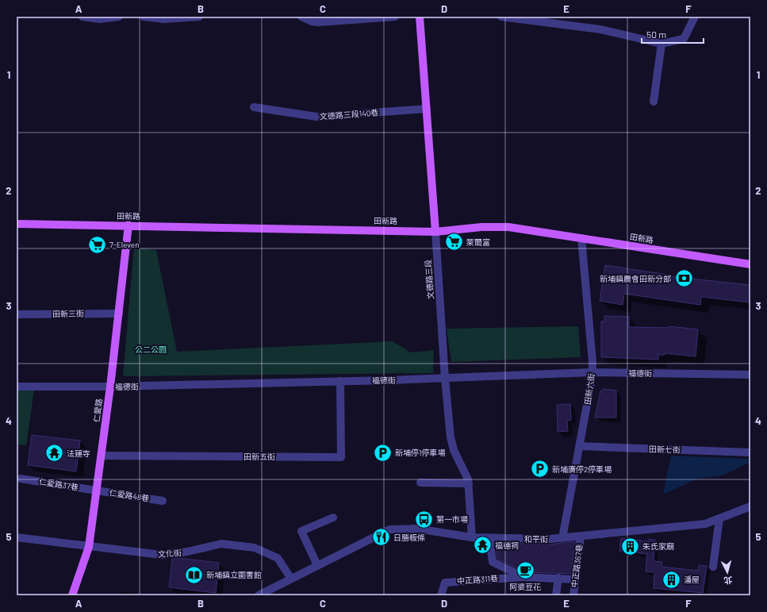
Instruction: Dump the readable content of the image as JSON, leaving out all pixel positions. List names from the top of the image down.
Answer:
{
  "streets": {
    "main road": ["田新路", "文德路三段", "仁愛路"],
    "street": [
      "文德路三段140巷",
      "田新三街",
      "福德街",
      "田新六街",
      "田新七街",
      "田新五街",
      "仁愛路37巷",
      "仁愛路48巷",
      "和平街",
      "文化街",
      "中正路367巷",
      "中正路311巷"
    ]
  },
  "crossings": [
    ["文德路三段140巷", "文德路三段"],
    ["田新路", "文德路三段"],
    ["田新路", "田新六街"],
    ["田新路", "仁愛路"],
    ["文德路三段", "福德街"],
    ["文德路三段", "和平街"],
    ["田新三街", "仁愛路"],
    ["福德街", "田新六街"],
    ["福德街", "仁愛路"],
    ["福德街", "田新五街"],
    ["田新六街", "田新七街"],
    ["田新六街", "和平街"],
    ["仁愛路", "田新五街"],
    ["仁愛路", "仁愛路37巷"],
    ["仁愛路", "仁愛路48巷"],
    ["仁愛路", "文化街"],
    ["仁愛路37巷", "仁愛路48巷"],
    ["和平街", "文化街"],
    ["和平街", "中正路367巷"]
  ],
  "parks": ["公二公園"],
  "places": {
    "supermarket": ["萊爾富", "7-Eleven"],
    "bank": ["新埔鎮農會田新分部"],
    "parking": ["新埔停1停車場", "新埔廣停2停車場"],
    "temple": ["法蓮寺", "福德祠"],
    "bus stop": ["第一市場"],
    "restaurant": ["日勝粄條"],
    "building": ["朱氏家廟", "潘屋"],
    "cafe": ["阿婆豆花"],
    "library": ["新埔鎮立圖書館"]
  },
  "scale_bar": "50 m",
  "north": "bottom",
  "grid": {
    "columns": [
      "A",
      "B",
      "C",
      "D",
      "E",
      "F"
    ],
    "rows": [
      "1",
      "2",
      "3",
      "4",
      "5"
    ]
  }
}
